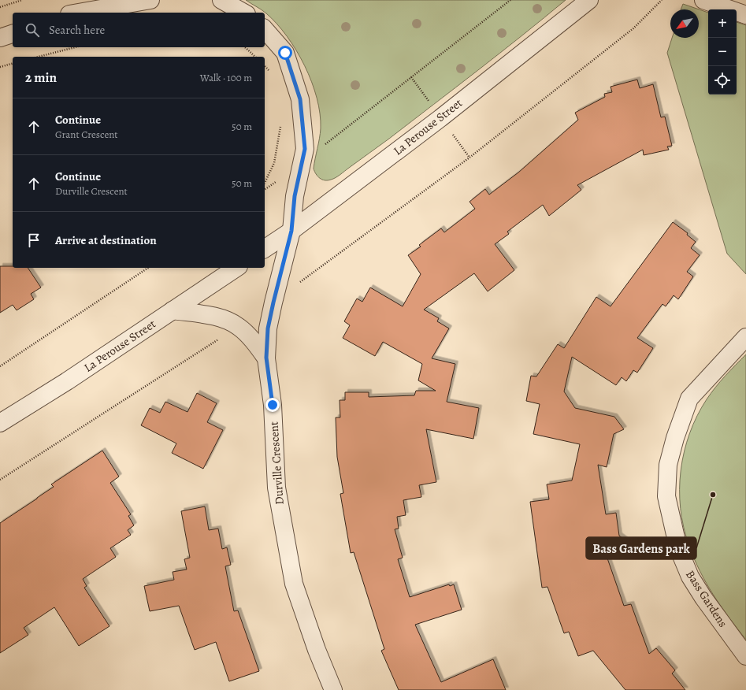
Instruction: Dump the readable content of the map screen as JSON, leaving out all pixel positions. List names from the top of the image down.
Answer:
{
  "streets": {
    "street": ["La Perouse Street", "Durville Crescent", "Bass Gardens"]
  },
  "crossings": [
    ["La Perouse Street", "Durville Crescent"]
  ],
  "places": ["Bass Gardens park"],
  "north": "bottom left",
  "page": {
    "map_buttons": ["+", "−"],
    "search": "Search here",
    "heading": ["2 min", "Walk · 100 m"],
    "list": [
      ["Continue", "Grant Crescent", "50 m"],
      ["Continue", "Durville Crescent", "50 m"],
      "Arrive at destination"
    ]
  }
}
